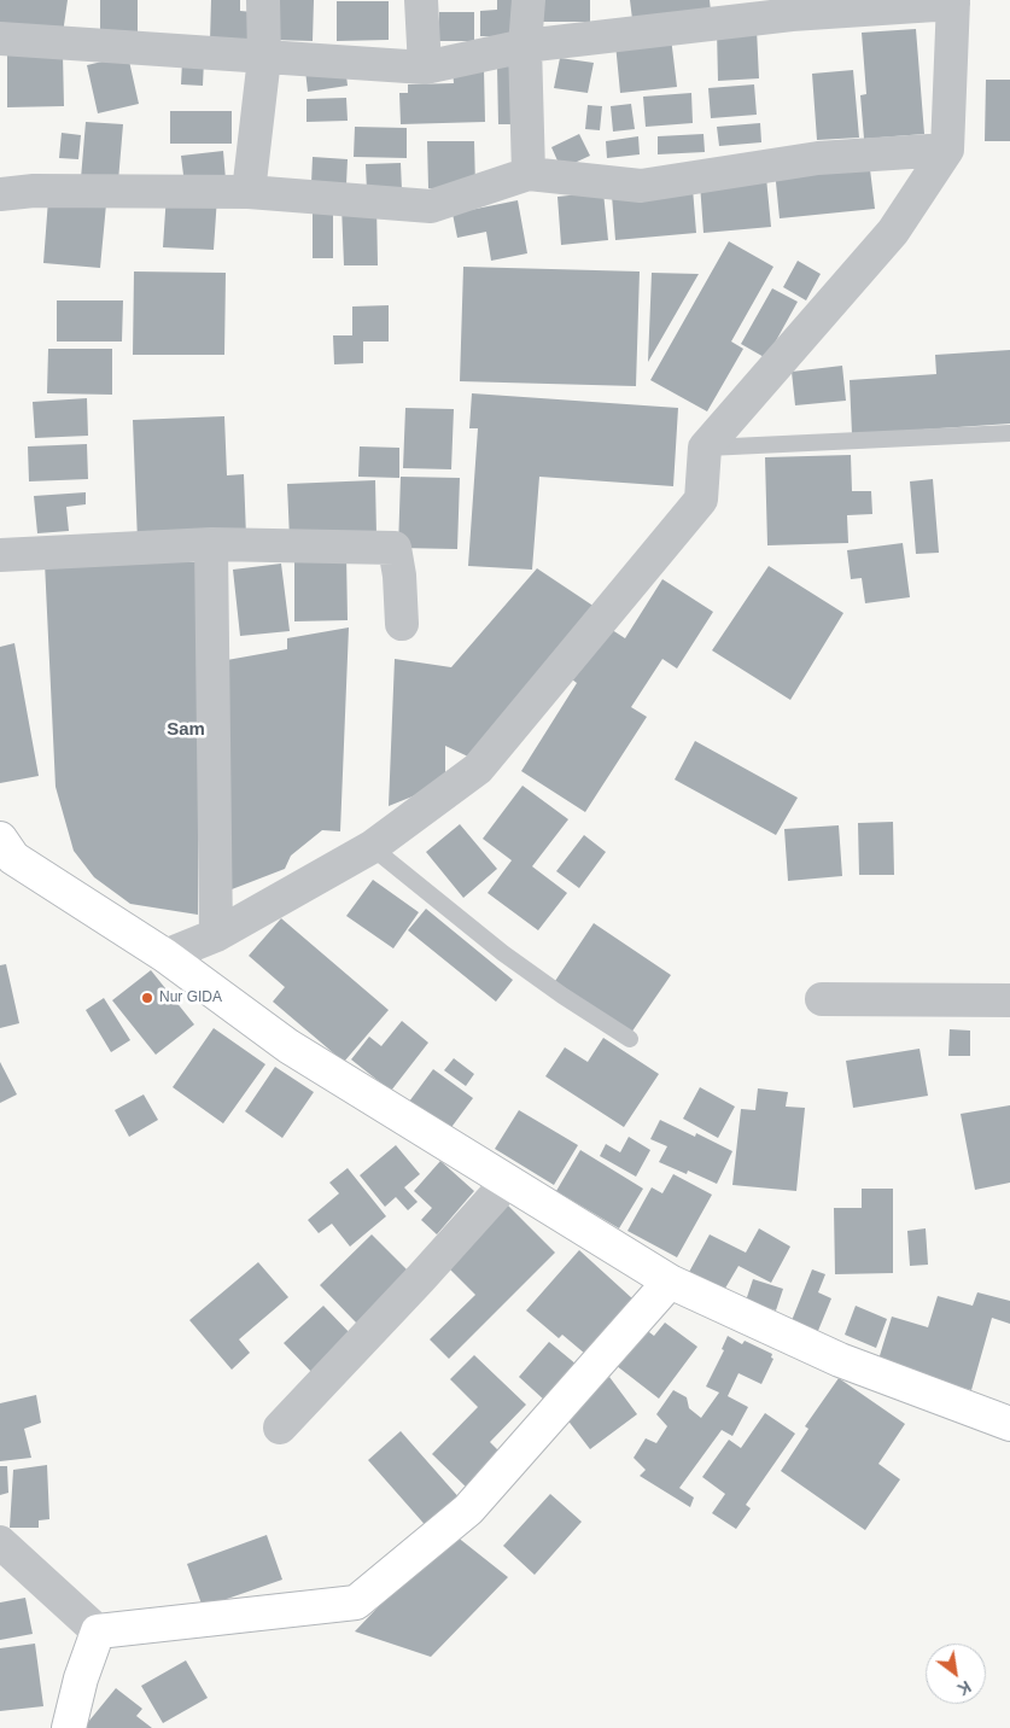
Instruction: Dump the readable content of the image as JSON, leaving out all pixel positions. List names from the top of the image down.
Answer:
{
  "districts": ["Sam"],
  "places": ["Nur GIDA"],
  "north": "bottom right"
}
